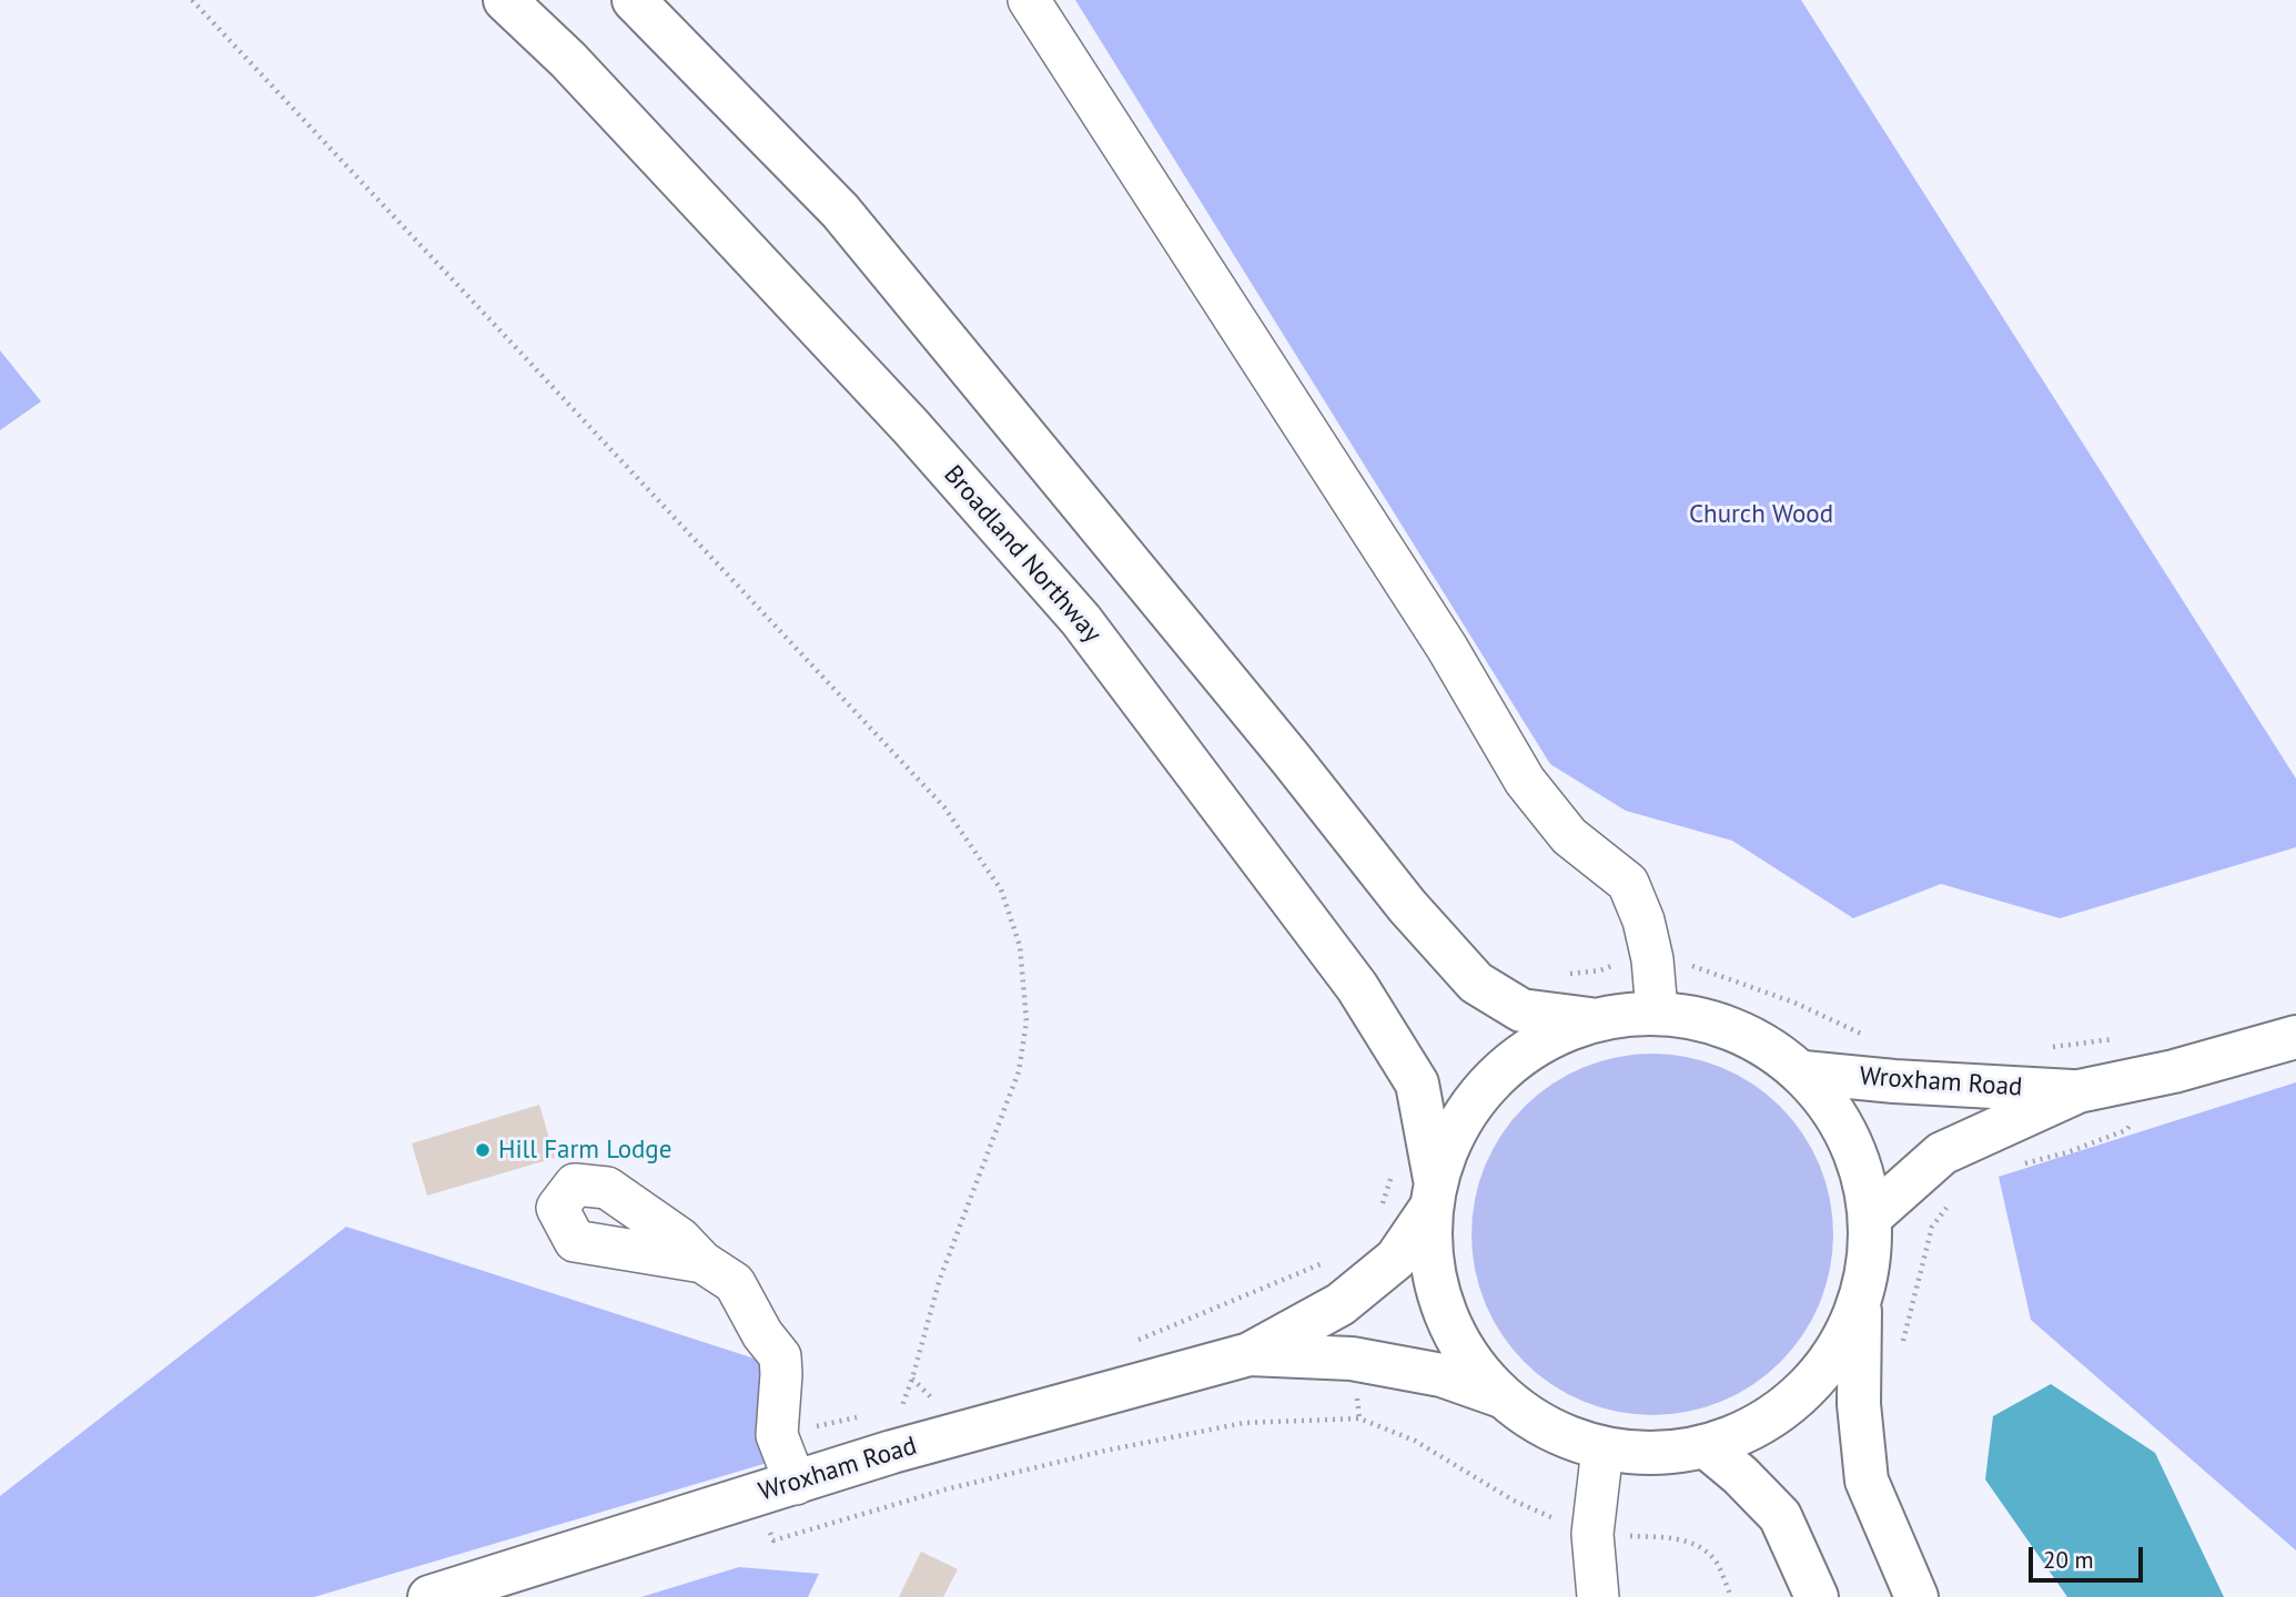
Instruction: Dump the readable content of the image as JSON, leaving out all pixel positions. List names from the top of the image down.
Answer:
{
  "streets": {
    "main road": ["Broadland Northway", "Wroxham Road"]
  },
  "crossings": [
    ["Broadland Northway", "Wroxham Road"]
  ],
  "parks": ["Church Wood"],
  "places": ["Hill Farm Lodge"],
  "scale_bar": "20 m"
}
